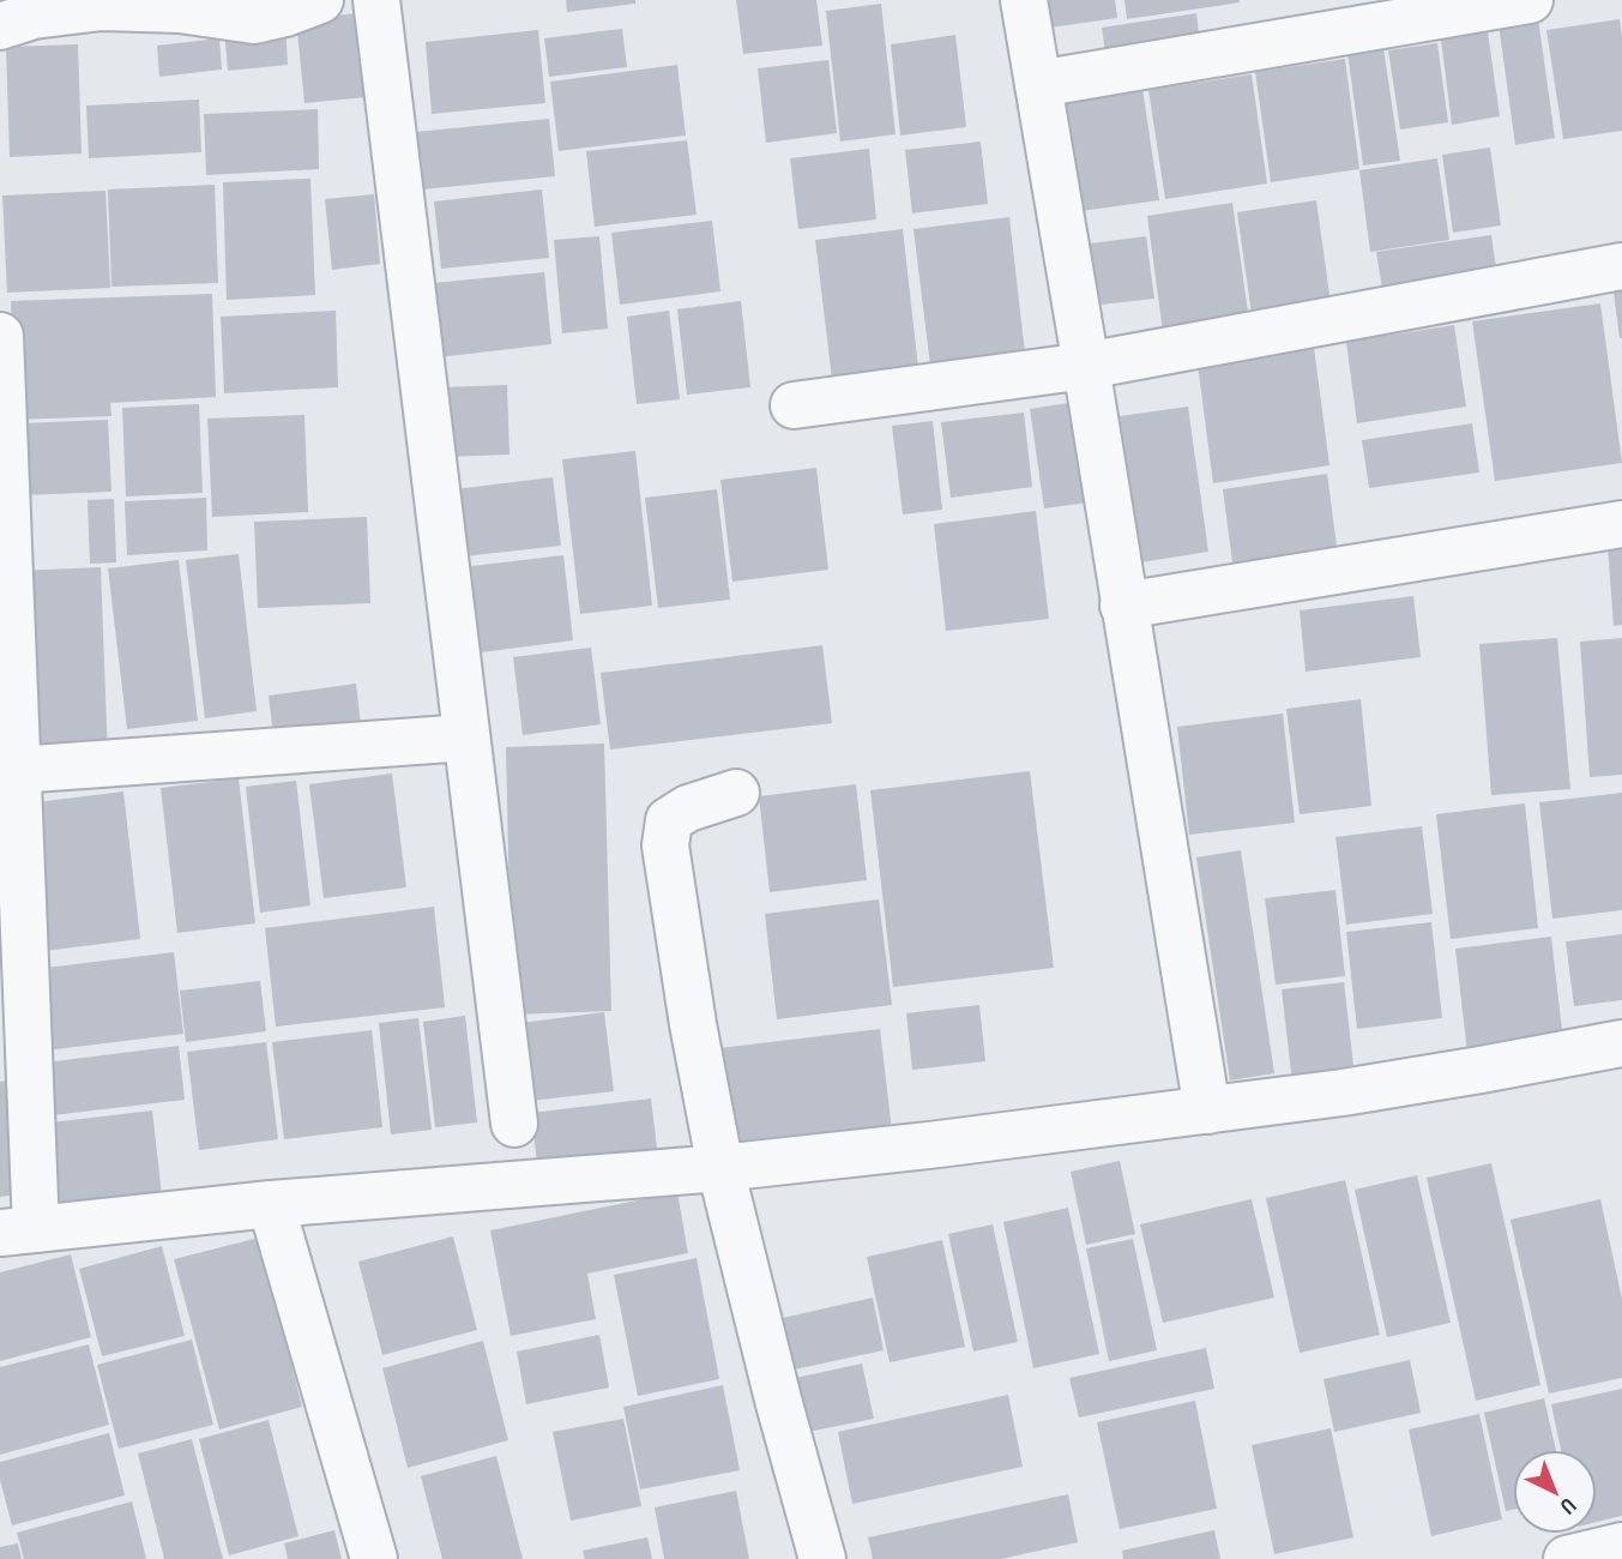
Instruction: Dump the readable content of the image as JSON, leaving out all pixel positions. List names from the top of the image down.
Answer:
{
  "north": "bottom right"
}
